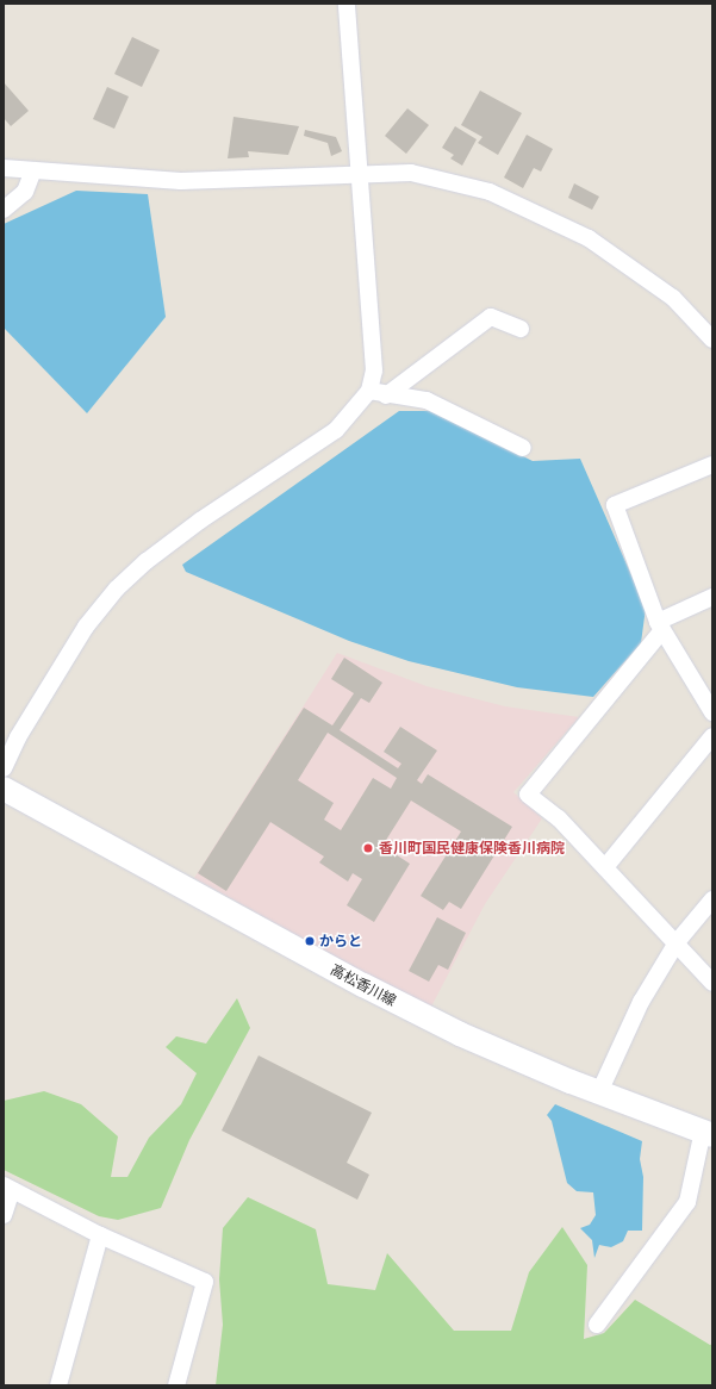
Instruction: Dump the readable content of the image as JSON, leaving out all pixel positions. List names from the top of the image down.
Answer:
{
  "streets": {
    "main road": ["高松香川線"]
  },
  "places": ["香川町国民健康保険香川病院", "からと"]
}
